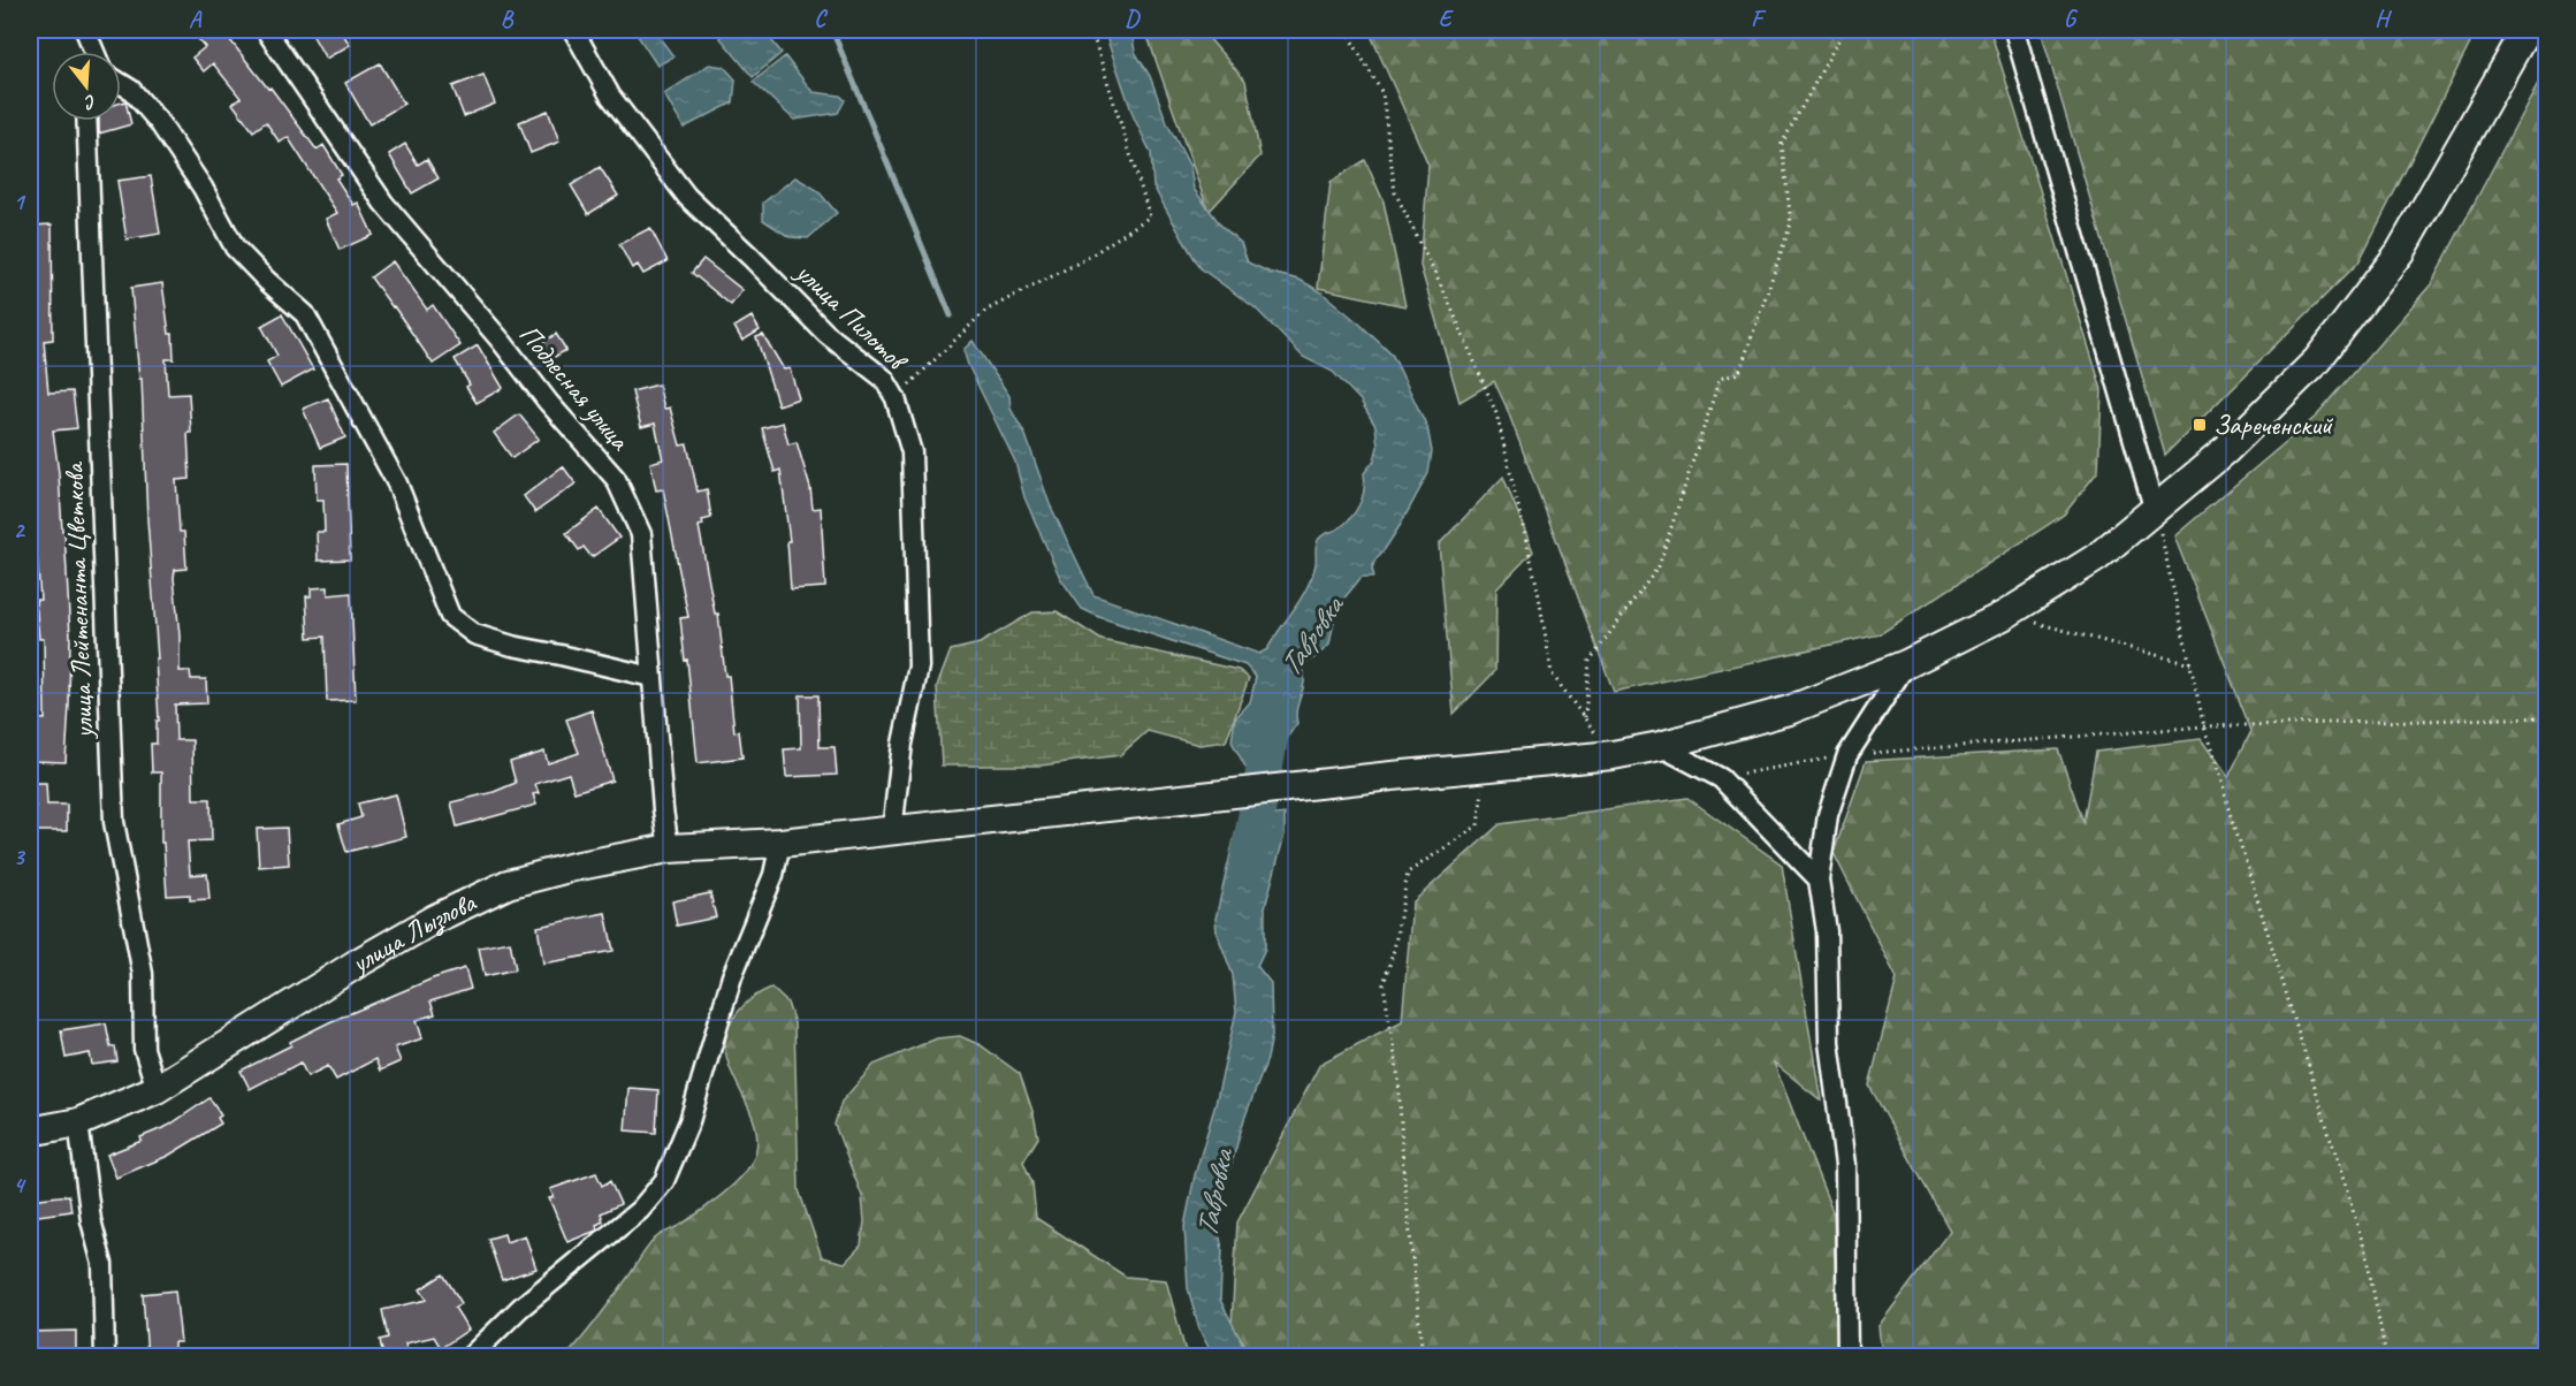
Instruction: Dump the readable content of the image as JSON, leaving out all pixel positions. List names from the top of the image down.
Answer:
{
  "streets": {
    "street": [
      "улица Пилотов",
      "Подлесная улица",
      "улица Лейтенанта Цветкова",
      "улица Лызлова"
    ]
  },
  "crossings": [
    ["улица Пилотов", "улица Лызлова"],
    ["Подлесная улица", "улица Лызлова"],
    ["улица Лейтенанта Цветкова", "улица Лызлова"]
  ],
  "water": ["Тавровка"],
  "places": {
    "transit": ["Зареченский"]
  },
  "north": "bottom",
  "grid": {
    "columns": [
      "A",
      "B",
      "C",
      "D",
      "E",
      "F",
      "G",
      "H"
    ],
    "rows": [
      "1",
      "2",
      "3",
      "4"
    ]
  }
}
